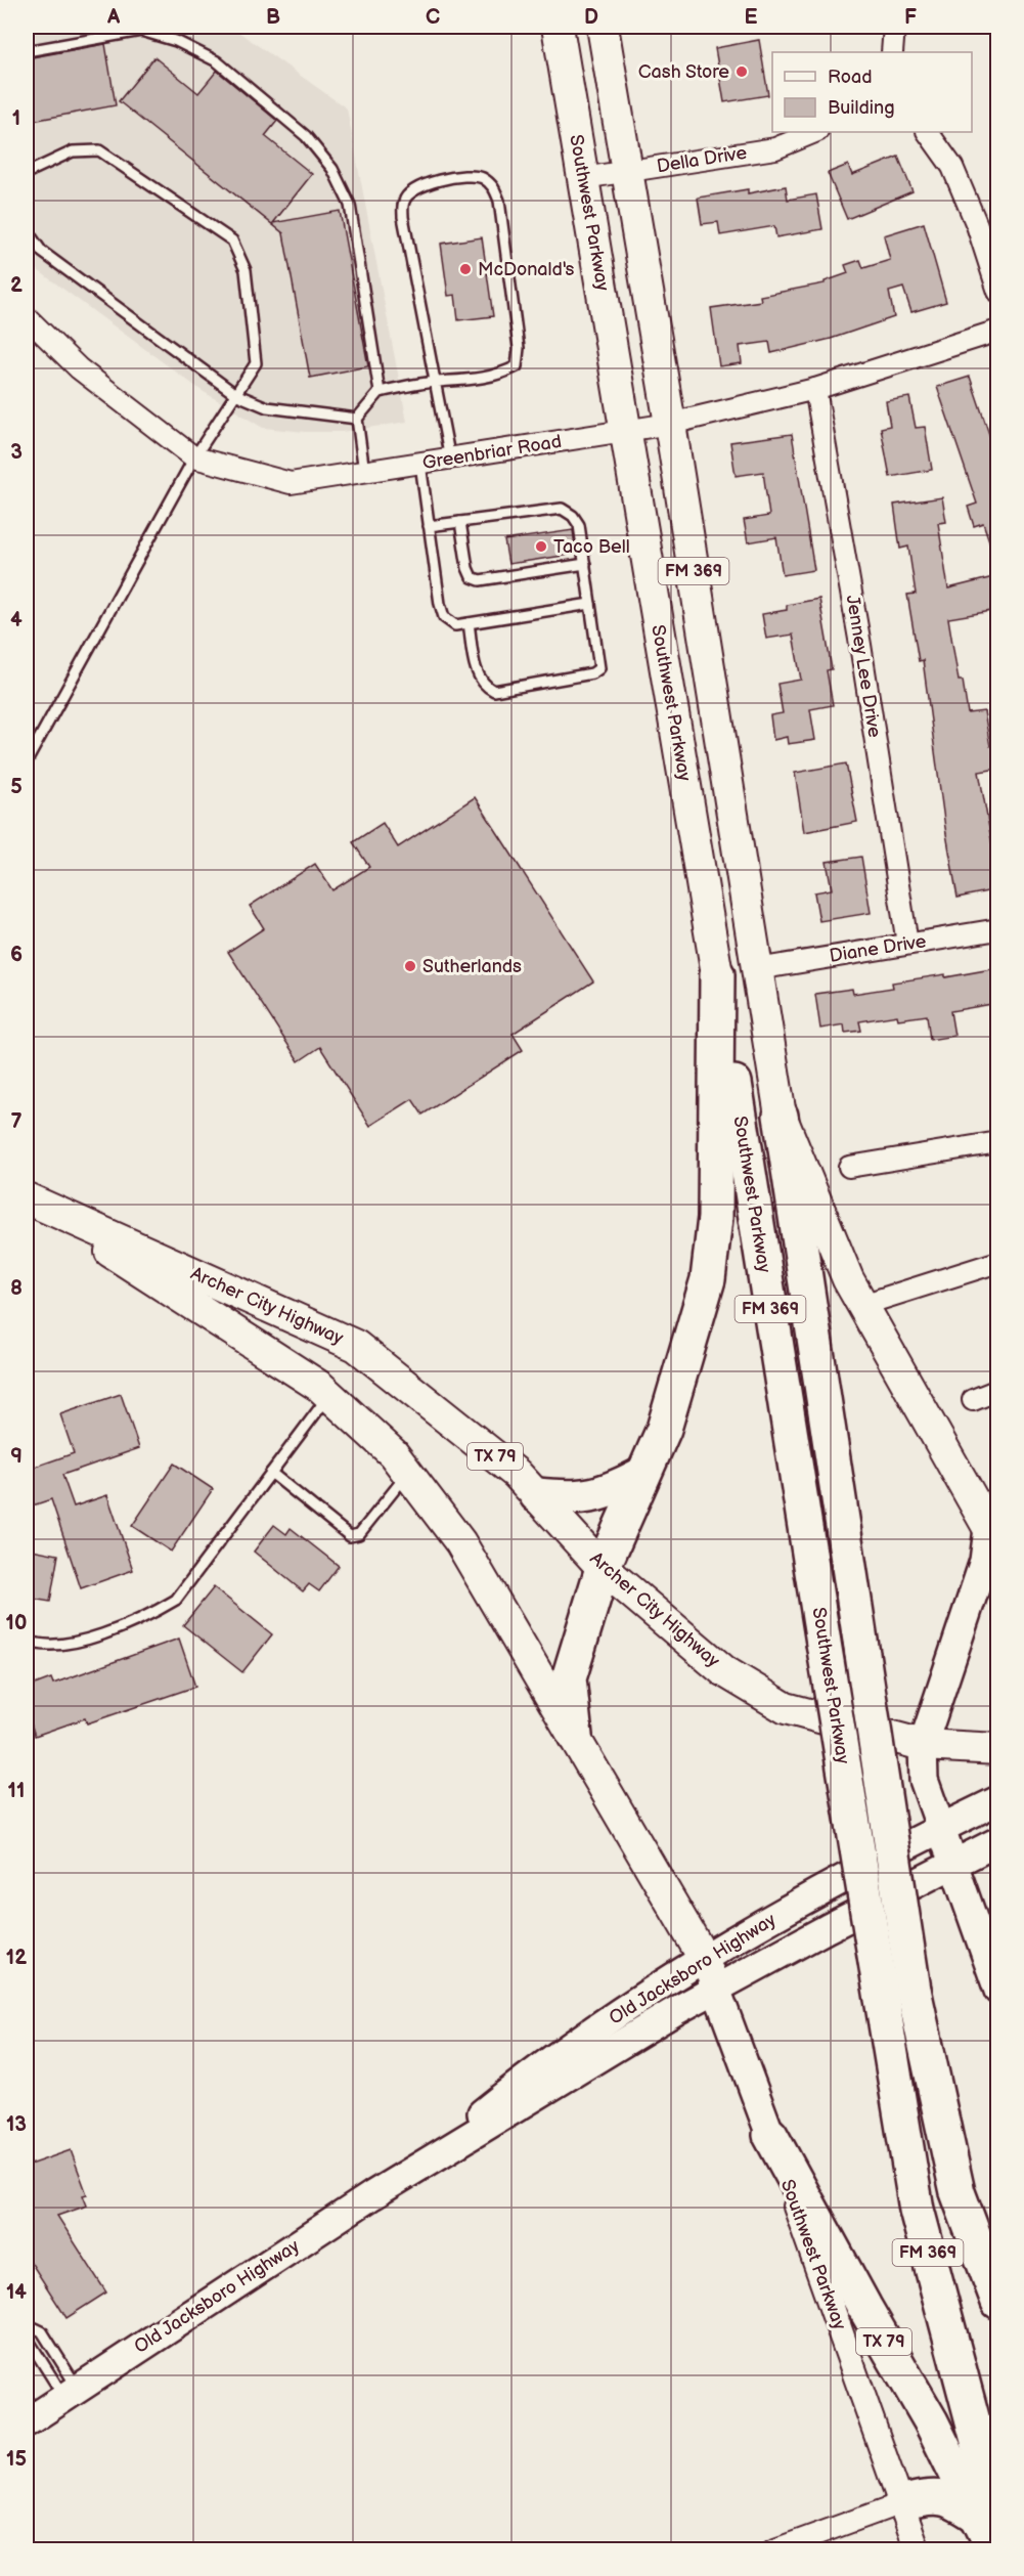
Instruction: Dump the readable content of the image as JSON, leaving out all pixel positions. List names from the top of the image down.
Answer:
{
  "streets": {
    "highway": ["Southwest Parkway", "FM 369", "TX 79"],
    "main road": ["Archer City Highway", "Old Jacksboro Highway"],
    "street": [
      "Della Drive",
      "Greenbriar Road",
      "Jenney Lee Drive",
      "Diane Drive"
    ]
  },
  "crossings": [
    ["Della Drive", "Southwest Parkway"],
    ["Southwest Parkway", "Greenbriar Road"],
    ["Southwest Parkway", "Diane Drive"],
    ["Southwest Parkway", "Archer City Highway"],
    ["Southwest Parkway", "TX 79"],
    ["Southwest Parkway", "Old Jacksboro Highway"],
    ["Greenbriar Road", "Jenney Lee Drive"],
    ["Jenney Lee Drive", "Diane Drive"],
    ["Archer City Highway", "Old Jacksboro Highway"]
  ],
  "places": [
    "Cash Store",
    "McDonald's",
    "Taco Bell",
    "Sutherlands"
  ],
  "legend": ["Road", "Building"],
  "grid": {
    "columns": [
      "A",
      "B",
      "C",
      "D",
      "E",
      "F"
    ],
    "rows": [
      "1",
      "2",
      "3",
      "4",
      "5",
      "6",
      "7",
      "8",
      "9",
      "10",
      "11",
      "12",
      "13",
      "14",
      "15"
    ]
  }
}
